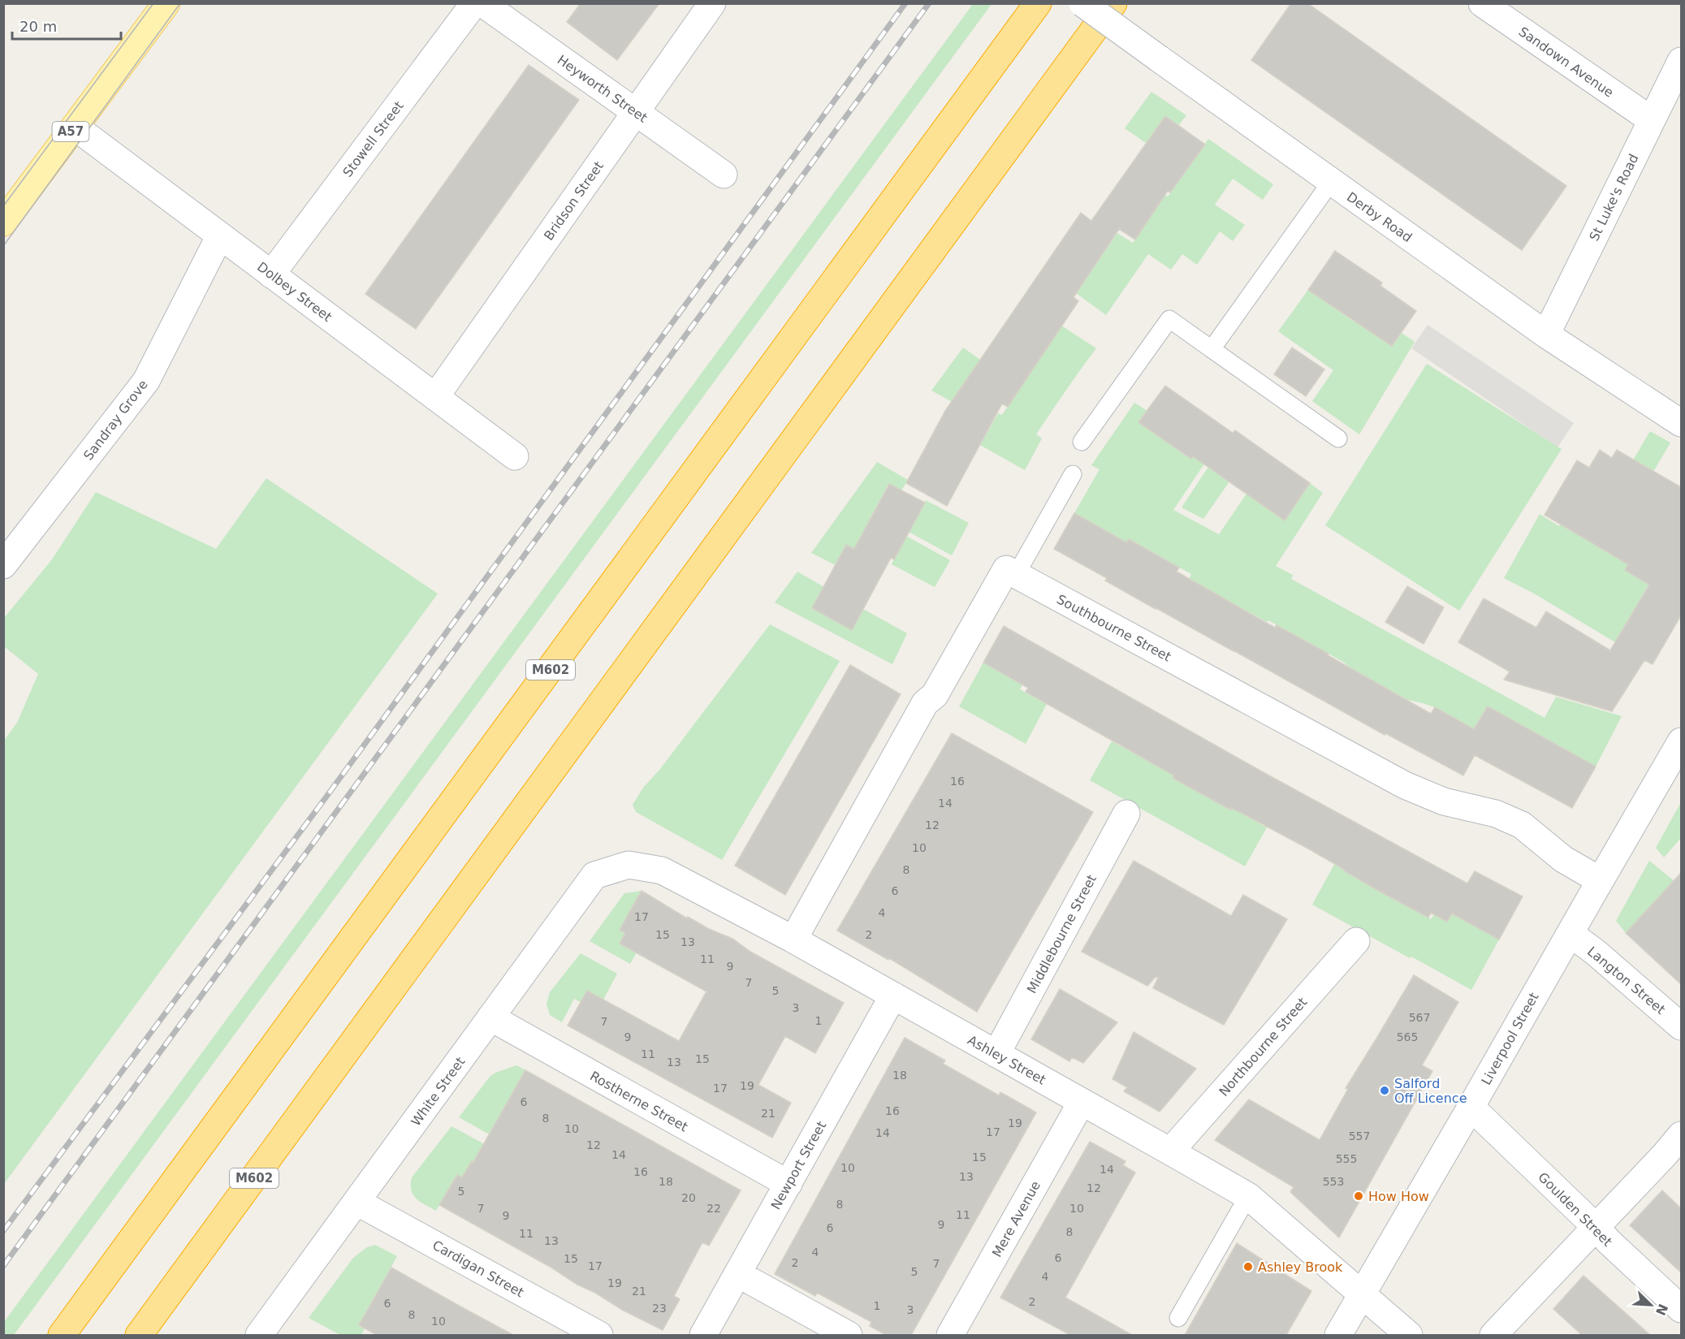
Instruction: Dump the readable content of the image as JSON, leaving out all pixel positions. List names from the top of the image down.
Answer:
{
  "streets": {
    "highway": ["M602"],
    "main road": ["A57"],
    "street": [
      "Sandown Avenue",
      "Heyworth Street",
      "Stowell Street",
      "St Luke's Road",
      "Bridson Street",
      "Derby Road",
      "Dolbey Street",
      "Sandray Grove",
      "Southbourne Street",
      "Middlebourne Street",
      "Langton Street",
      "Liverpool Street",
      "Northbourne Street",
      "Ashley Street",
      "White Street",
      "Rostherne Street",
      "Newport Street",
      "Goulden Street",
      "Mere Avenue",
      "Cardigan Street"
    ]
  },
  "crossings": [
    ["Sandown Avenue", "St Luke's Road"],
    ["Heyworth Street", "Bridson Street"],
    ["A57", "Dolbey Street"],
    ["Stowell Street", "Dolbey Street"],
    ["St Luke's Road", "Derby Road"],
    ["Bridson Street", "Dolbey Street"],
    ["Dolbey Street", "Sandray Grove"],
    ["Southbourne Street", "Liverpool Street"],
    ["Middlebourne Street", "Ashley Street"],
    ["Langton Street", "Liverpool Street"],
    ["Liverpool Street", "Ashley Street"],
    ["Liverpool Street", "Goulden Street"],
    ["Northbourne Street", "Ashley Street"],
    ["Ashley Street", "White Street"],
    ["Ashley Street", "Newport Street"],
    ["Ashley Street", "Mere Avenue"],
    ["White Street", "Rostherne Street"],
    ["White Street", "Cardigan Street"],
    ["Rostherne Street", "Newport Street"]
  ],
  "places": ["Salford Off Licence", "How How", "Ashley Brook"],
  "house_numbers": [
    "16",
    "14",
    "12",
    "10",
    "8",
    "6",
    "4",
    "17",
    "15",
    "2",
    "13",
    "11",
    "9",
    "7",
    "5",
    "3",
    "567",
    "1",
    "7",
    "9",
    "565",
    "11",
    "15",
    "13",
    "18",
    "19",
    "17",
    "6",
    "16",
    "21",
    "8",
    "19",
    "10",
    "17",
    "14",
    "557",
    "12",
    "14",
    "15",
    "555",
    "10",
    "14",
    "16",
    "13",
    "18",
    "553",
    "12",
    "5",
    "20",
    "8",
    "7",
    "22",
    "10",
    "11",
    "9",
    "9",
    "6",
    "8",
    "11",
    "13",
    "4",
    "6",
    "15",
    "2",
    "7",
    "17",
    "5",
    "4",
    "19",
    "21",
    "2",
    "6",
    "1",
    "23",
    "3",
    "8",
    "10"
  ],
  "scale_bar": "20 m",
  "north": "bottom right"
}
